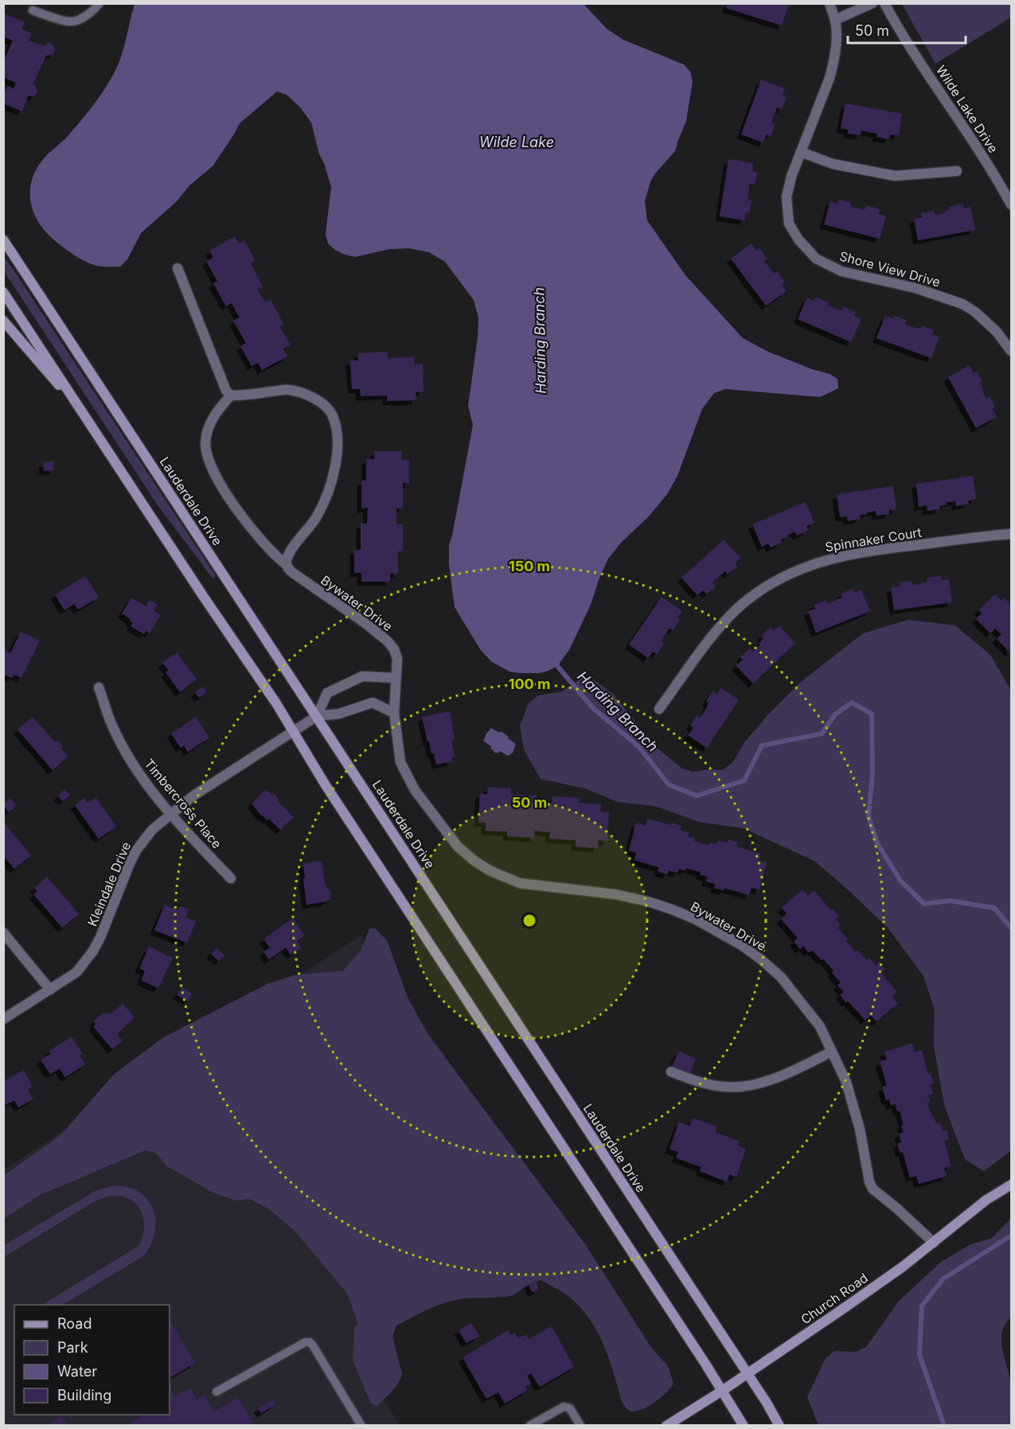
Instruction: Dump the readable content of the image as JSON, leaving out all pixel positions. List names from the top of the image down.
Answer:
{
  "streets": {
    "main road": ["Lauderdale Drive", "Church Road"],
    "street": [
      "Wilde Lake Drive",
      "Shore View Drive",
      "Spinnaker Court",
      "Bywater Drive",
      "Timbercross Place",
      "Kleindale Drive"
    ]
  },
  "crossings": [
    ["Lauderdale Drive", "Kleindale Drive"],
    ["Lauderdale Drive", "Church Road"],
    ["Bywater Drive", "Kleindale Drive"],
    ["Bywater Drive", "Church Road"],
    ["Timbercross Place", "Kleindale Drive"]
  ],
  "water": ["Wilde Lake", "Harding Branch"],
  "legend": [
    "Road",
    "Park",
    "Water",
    "Building"
  ],
  "scale_bar": "50 m",
  "rings": ["150 m", "100 m", "50 m"]
}
